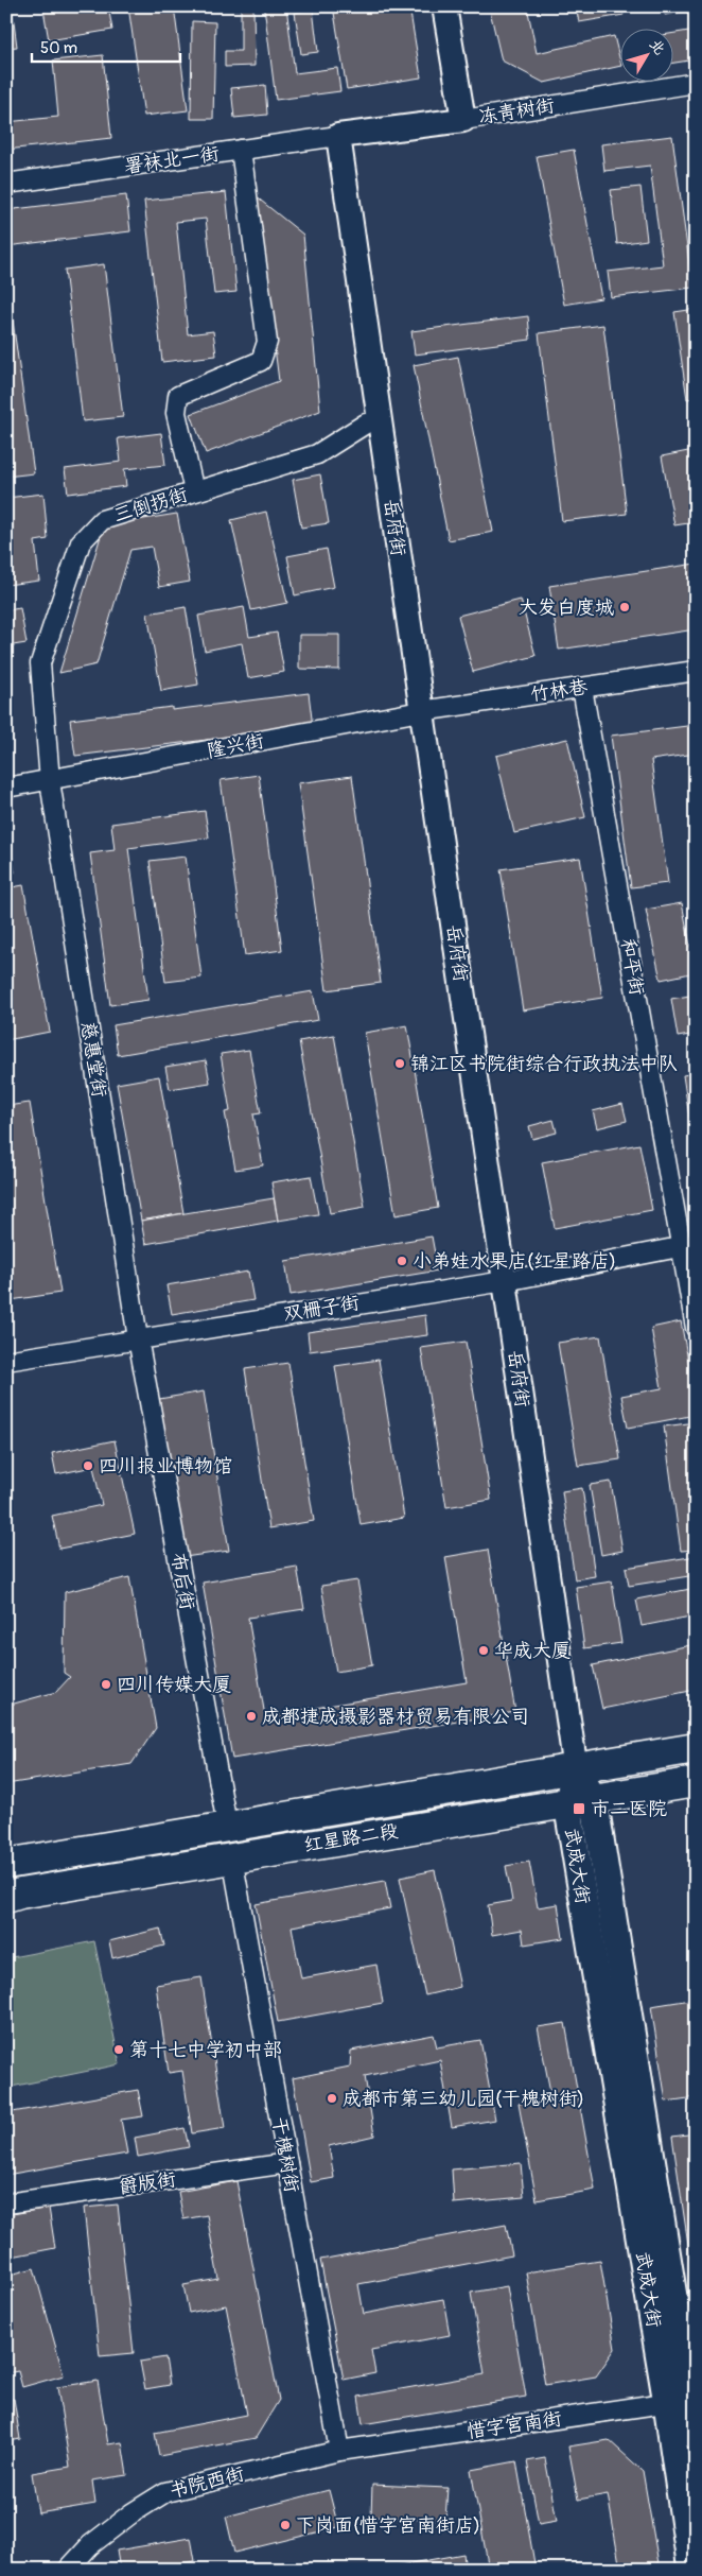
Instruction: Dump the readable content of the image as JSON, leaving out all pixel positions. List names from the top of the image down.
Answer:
{
  "streets": {
    "main road": ["红星路二段", "武成大街"],
    "street": [
      "冻青树街",
      "署袜北一街",
      "三倒拐街",
      "岳府街",
      "竹林巷",
      "隆兴街",
      "和平街",
      "慈惠堂街",
      "双栅子街",
      "布后街",
      "干槐树街",
      "爵版街",
      "惜字宫南街",
      "书院西街"
    ]
  },
  "crossings": [
    ["冻青树街", "署袜北一街"],
    ["冻青树街", "岳府街"],
    ["署袜北一街", "岳府街"],
    ["三倒拐街", "隆兴街"],
    ["三倒拐街", "慈惠堂街"],
    ["岳府街", "竹林巷"],
    ["岳府街", "隆兴街"],
    ["岳府街", "双栅子街"],
    ["岳府街", "红星路二段"],
    ["岳府街", "武成大街"],
    ["竹林巷", "隆兴街"],
    ["竹林巷", "和平街"],
    ["隆兴街", "慈惠堂街"],
    ["和平街", "双栅子街"],
    ["慈惠堂街", "双栅子街"],
    ["慈惠堂街", "布后街"],
    ["双栅子街", "布后街"],
    ["布后街", "红星路二段"],
    ["红星路二段", "武成大街"],
    ["红星路二段", "干槐树街"],
    ["武成大街", "惜字宫南街"],
    ["干槐树街", "爵版街"],
    ["干槐树街", "惜字宫南街"],
    ["干槐树街", "书院西街"],
    ["惜字宫南街", "书院西街"]
  ],
  "places": {
    "other": [
      "大发白度城",
      "锦江区书院街综合行政执法中队",
      "小弟娃水果店(红星路店)",
      "四川报业博物馆",
      "华成大厦",
      "四川传媒大厦",
      "成都捷成摄影器材贸易有限公司",
      "第十七中学初中部",
      "成都市第三幼儿园(干槐树街)",
      "下岗面(惜字宫南街店)"
    ],
    "transit": ["市二医院"]
  },
  "scale_bar": "50 m",
  "north": "top right"
}
